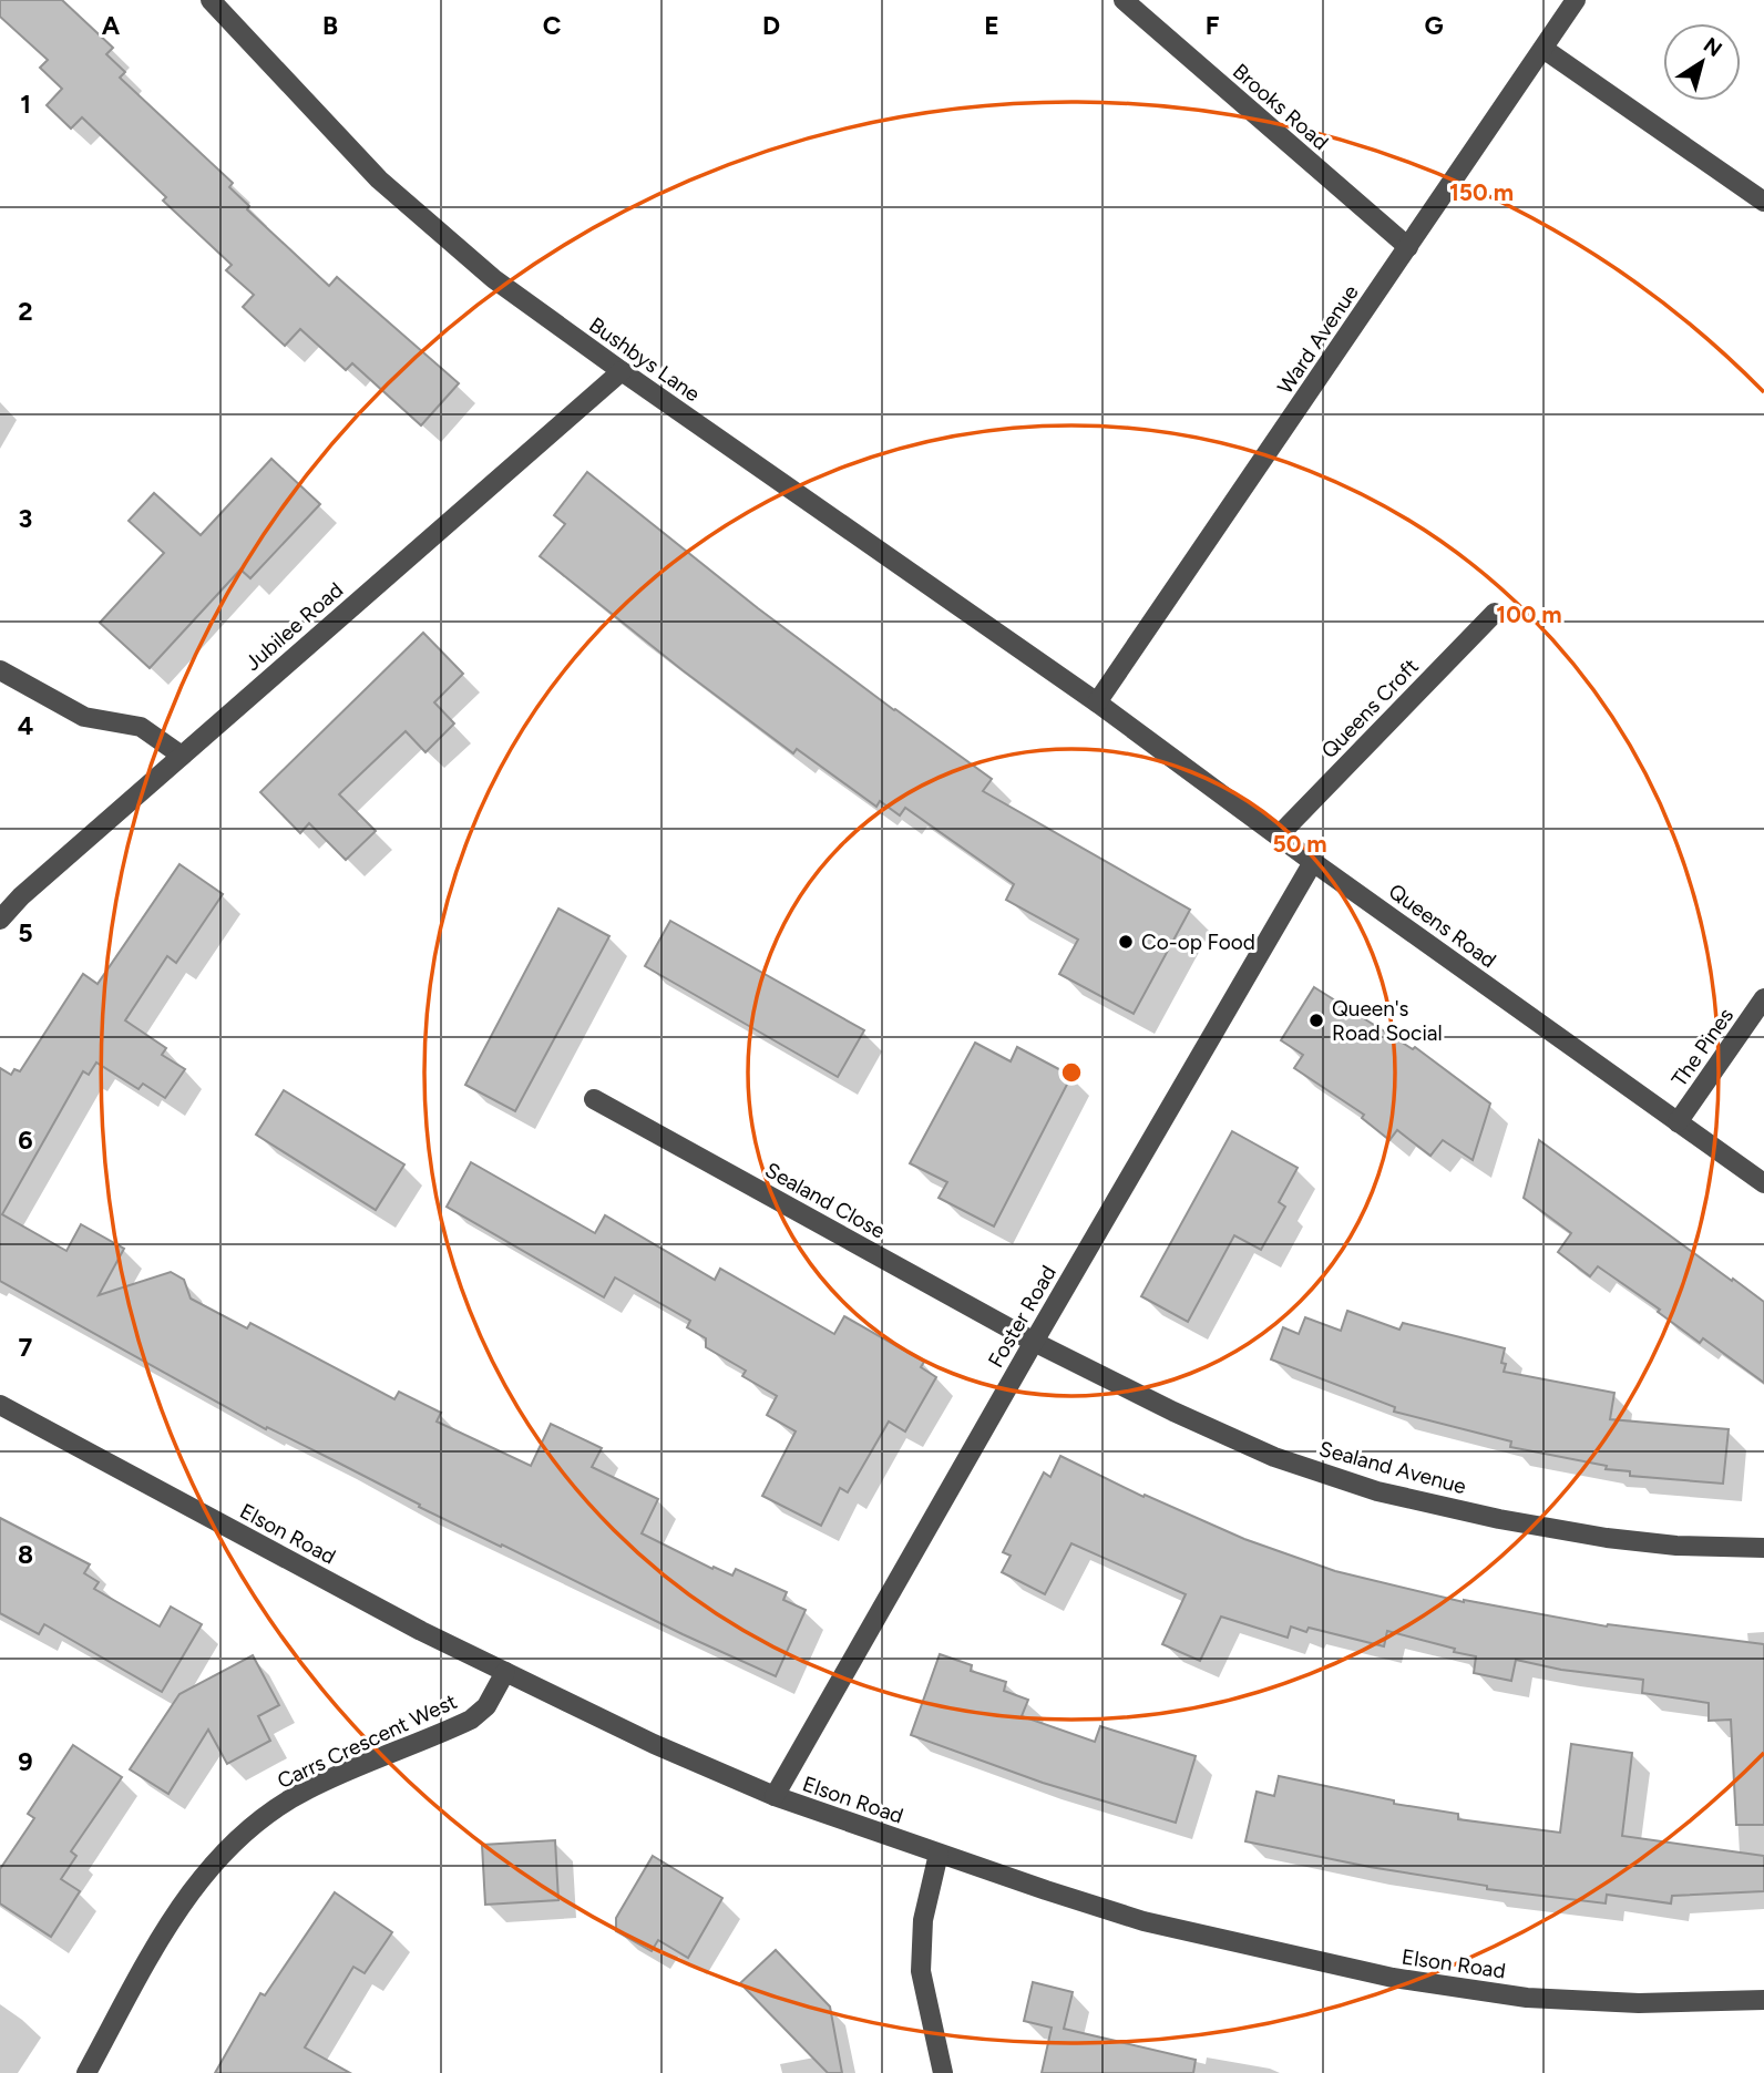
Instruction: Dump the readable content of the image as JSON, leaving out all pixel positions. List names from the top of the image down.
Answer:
{
  "streets": {
    "street": [
      "Brooks Road",
      "Ward Avenue",
      "Bushbys Lane",
      "Jubilee Road",
      "Queens Croft",
      "Queens Road",
      "The Pines",
      "Sealand Close",
      "Foster Road",
      "Sealand Avenue",
      "Elson Road",
      "Carrs Crescent West"
    ]
  },
  "crossings": [
    ["Brooks Road", "Ward Avenue"],
    ["Ward Avenue", "Bushbys Lane"],
    ["Ward Avenue", "Queens Road"],
    ["Bushbys Lane", "Jubilee Road"],
    ["Bushbys Lane", "Queens Road"],
    ["Queens Croft", "Queens Road"],
    ["Queens Road", "The Pines"],
    ["Queens Road", "Foster Road"],
    ["Sealand Close", "Foster Road"],
    ["Sealand Close", "Sealand Avenue"],
    ["Foster Road", "Sealand Avenue"],
    ["Foster Road", "Elson Road"],
    ["Elson Road", "Carrs Crescent West"]
  ],
  "places": ["Co-op Food", "Queen's Road Social"],
  "north": "top right",
  "grid": {
    "columns": [
      "A",
      "B",
      "C",
      "D",
      "E",
      "F",
      "G"
    ],
    "rows": [
      "1",
      "2",
      "3",
      "4",
      "5",
      "6",
      "7",
      "8",
      "9"
    ]
  },
  "rings": ["150 m", "100 m", "50 m"]
}
